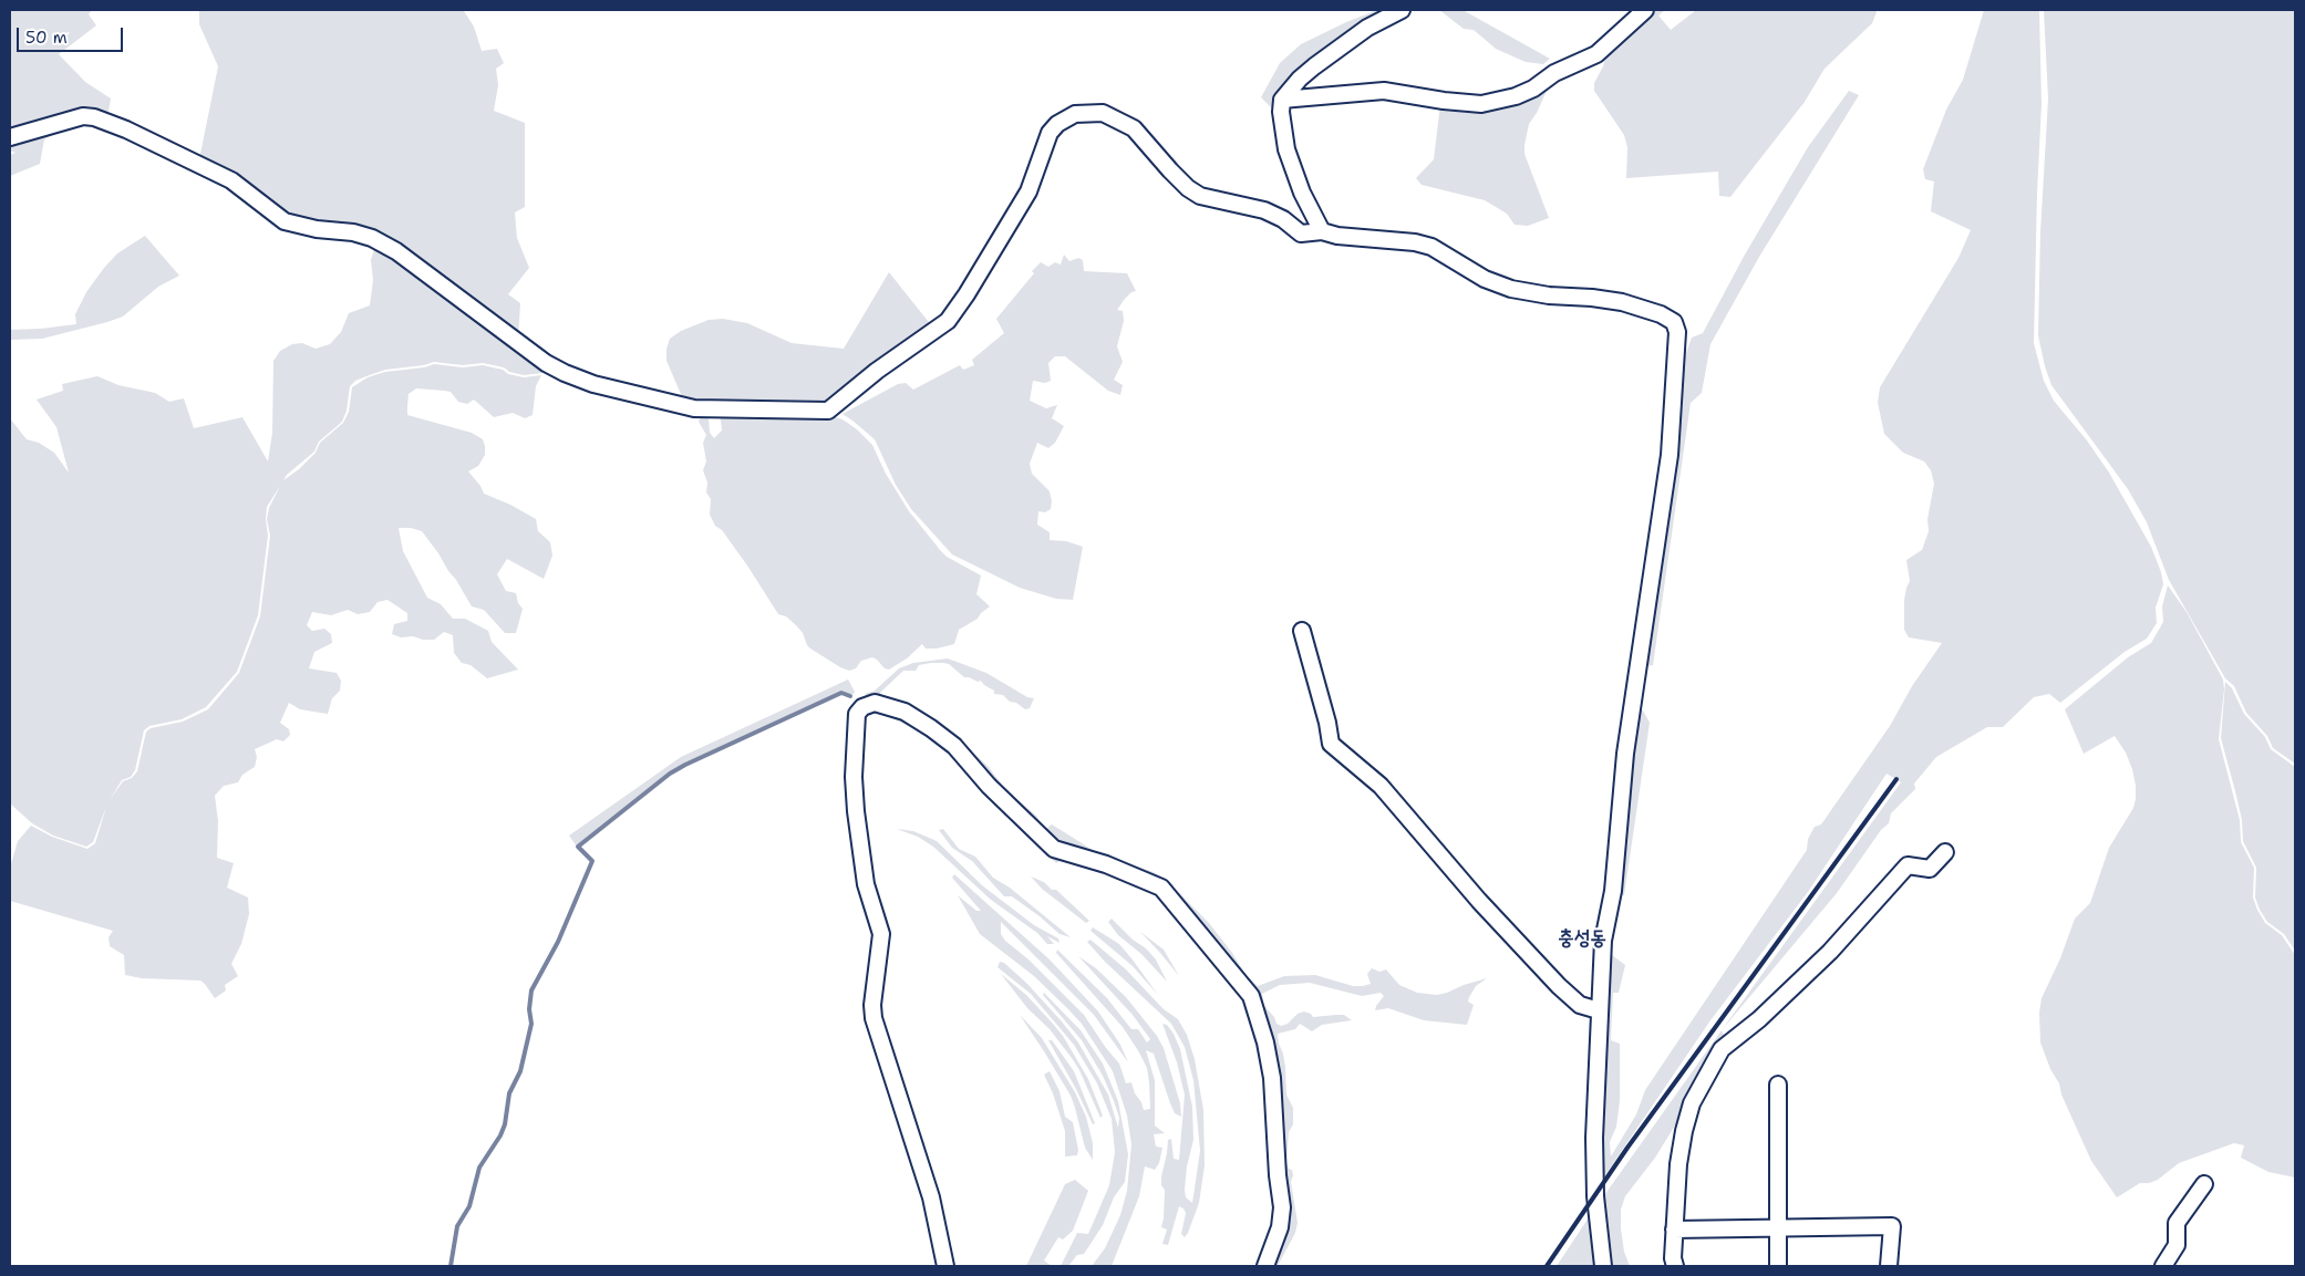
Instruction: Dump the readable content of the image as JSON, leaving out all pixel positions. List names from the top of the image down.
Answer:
{
  "districts": ["충성동"],
  "scale_bar": "50 m"
}
